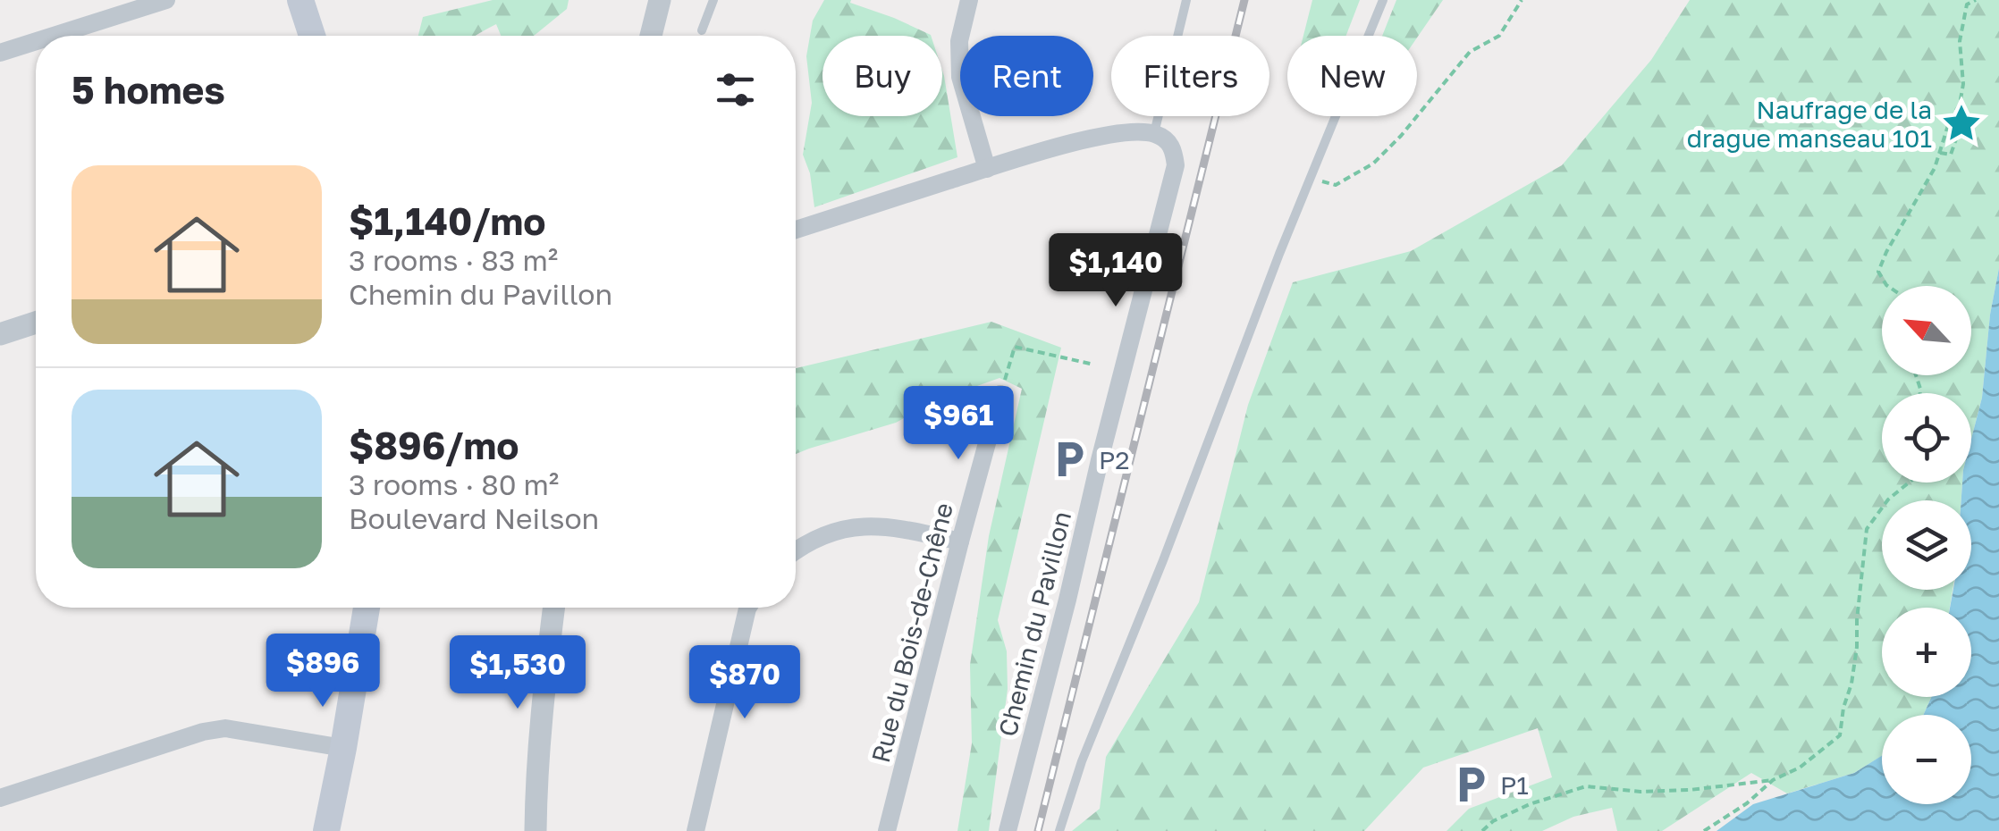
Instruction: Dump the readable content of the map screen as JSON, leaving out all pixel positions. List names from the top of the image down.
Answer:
{
  "streets": {
    "street": ["Chemin du Pavillon", "Rue du Bois-de-Chêne"]
  },
  "places": {
    "place": ["Naufrage de la drague manseau 101"],
    "parking": ["P2", "P1"]
  },
  "north": "top left",
  "page": {
    "chip": [
      "Buy",
      "Rent",
      "Filters",
      "New"
    ],
    "heading": "5 homes",
    "list": [
      {
        "name": "$1,140/mo",
        "note": "3 rooms · 83 m² · Chemin du Pavillon"
      },
      {
        "name": "$896/mo",
        "note": "3 rooms · 80 m² · Boulevard Neilson"
      }
    ],
    "price": [
      "$1,140",
      "$961",
      "$896",
      "$1,530",
      "$870"
    ],
    "map_buttons": ["+", "−"]
  }
}
